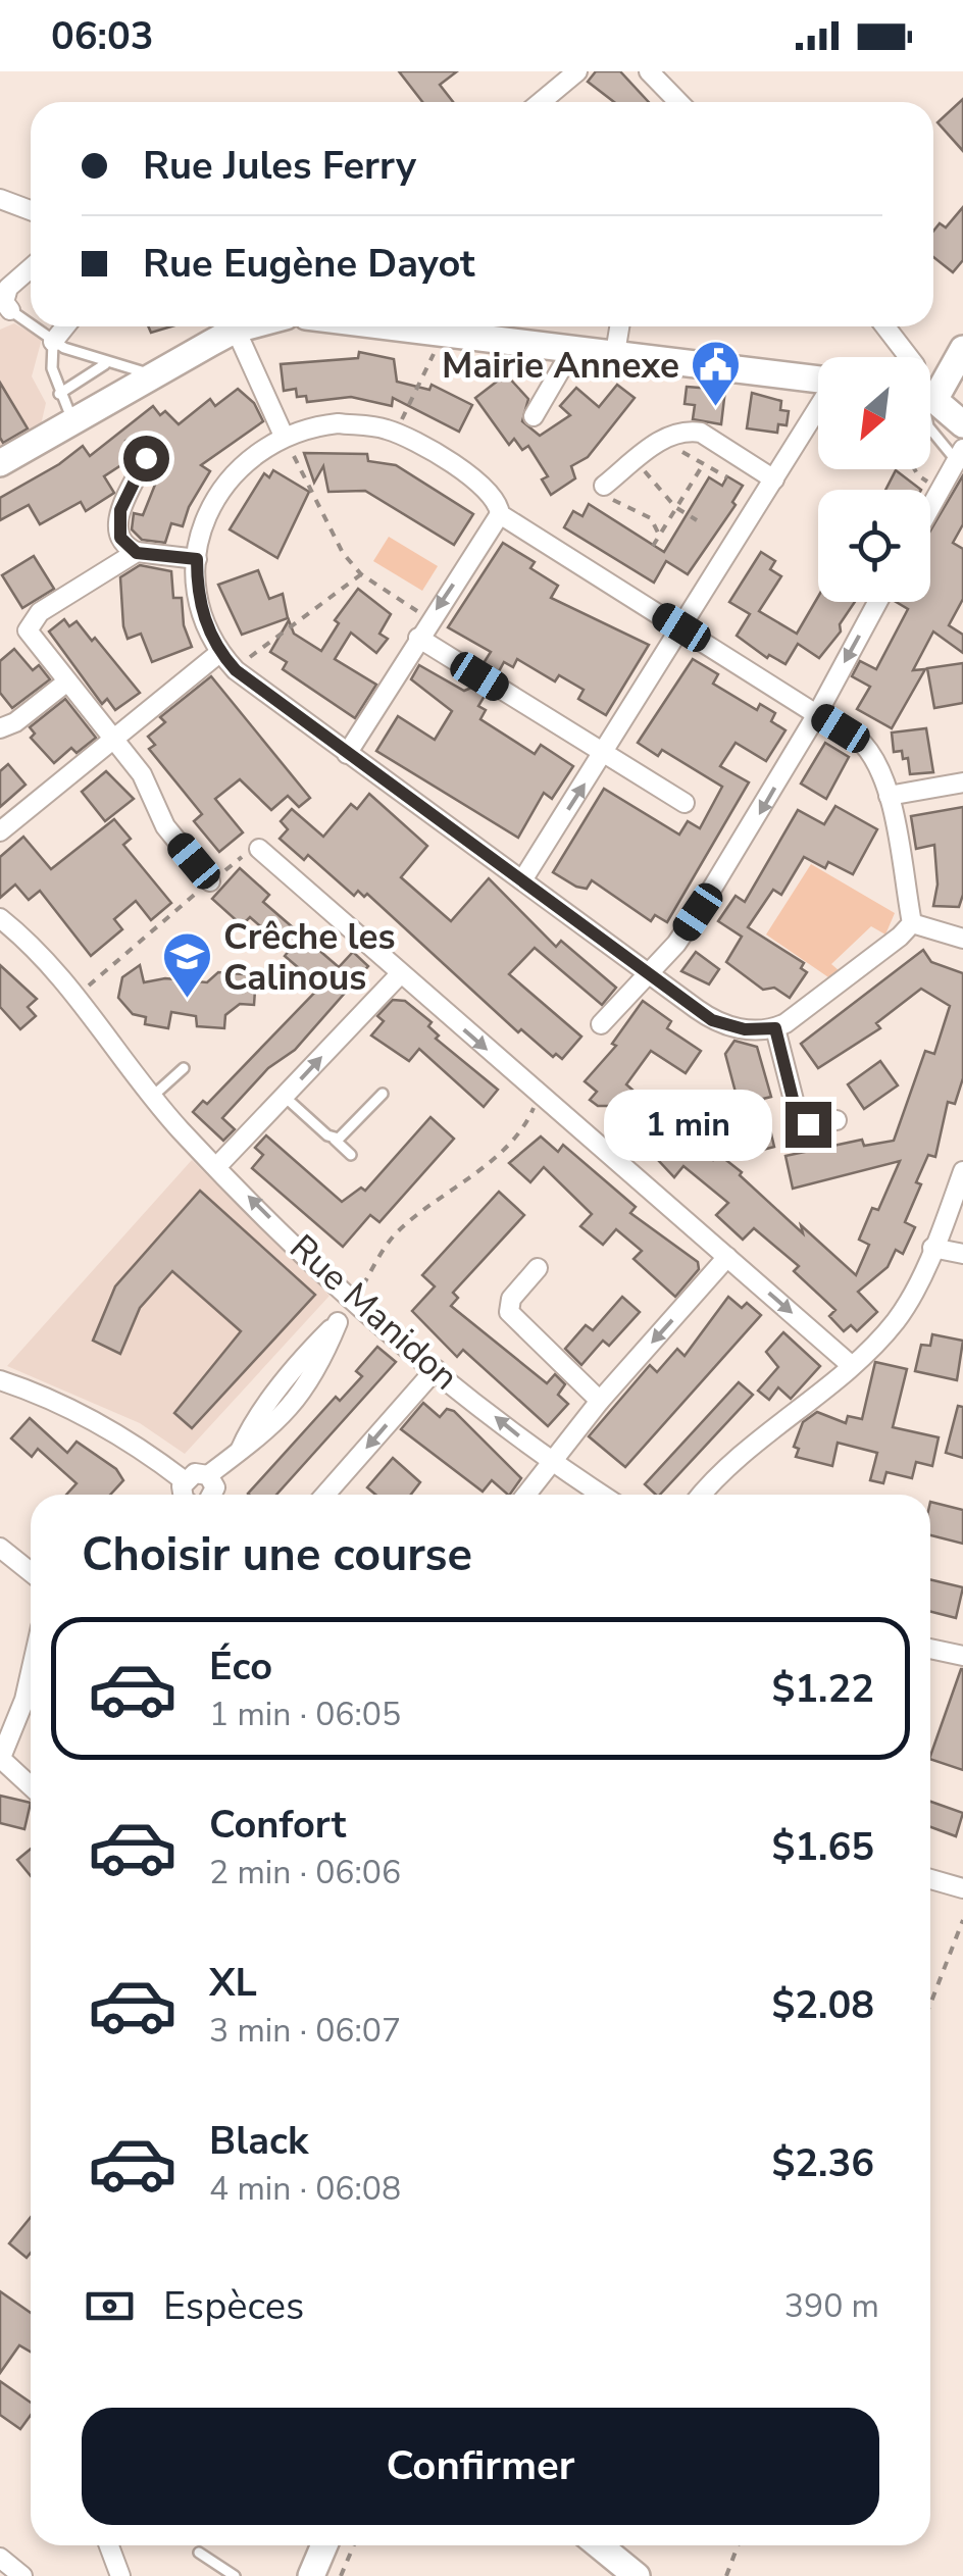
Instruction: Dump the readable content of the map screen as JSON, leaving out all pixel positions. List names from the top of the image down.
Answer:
{
  "streets": {
    "street": ["Rue Manidon"]
  },
  "one_way": ["Rue Manidon"],
  "places": {
    "public building": ["Mairie Annexe"],
    "school or university": ["Crêche les Calinous"]
  },
  "north": "bottom left",
  "page": {
    "status": "06:03",
    "banner": ["Rue Jules Ferry", "Rue Eugène Dayot"],
    "bubble": "1 min",
    "heading": "Choisir une course",
    "list": [
      {
        "name": "Éco",
        "note": "1 min · 06:05",
        "value": "$1.22"
      },
      {
        "name": "Confort",
        "note": "2 min · 06:06",
        "value": "$1.65"
      },
      {
        "name": "XL",
        "note": "3 min · 06:07",
        "value": "$2.08"
      },
      {
        "name": "Black",
        "note": "4 min · 06:08",
        "value": "$2.36"
      }
    ],
    "pay": ["Espèces", "390 m"],
    "buttons": "Confirmer"
  }
}
